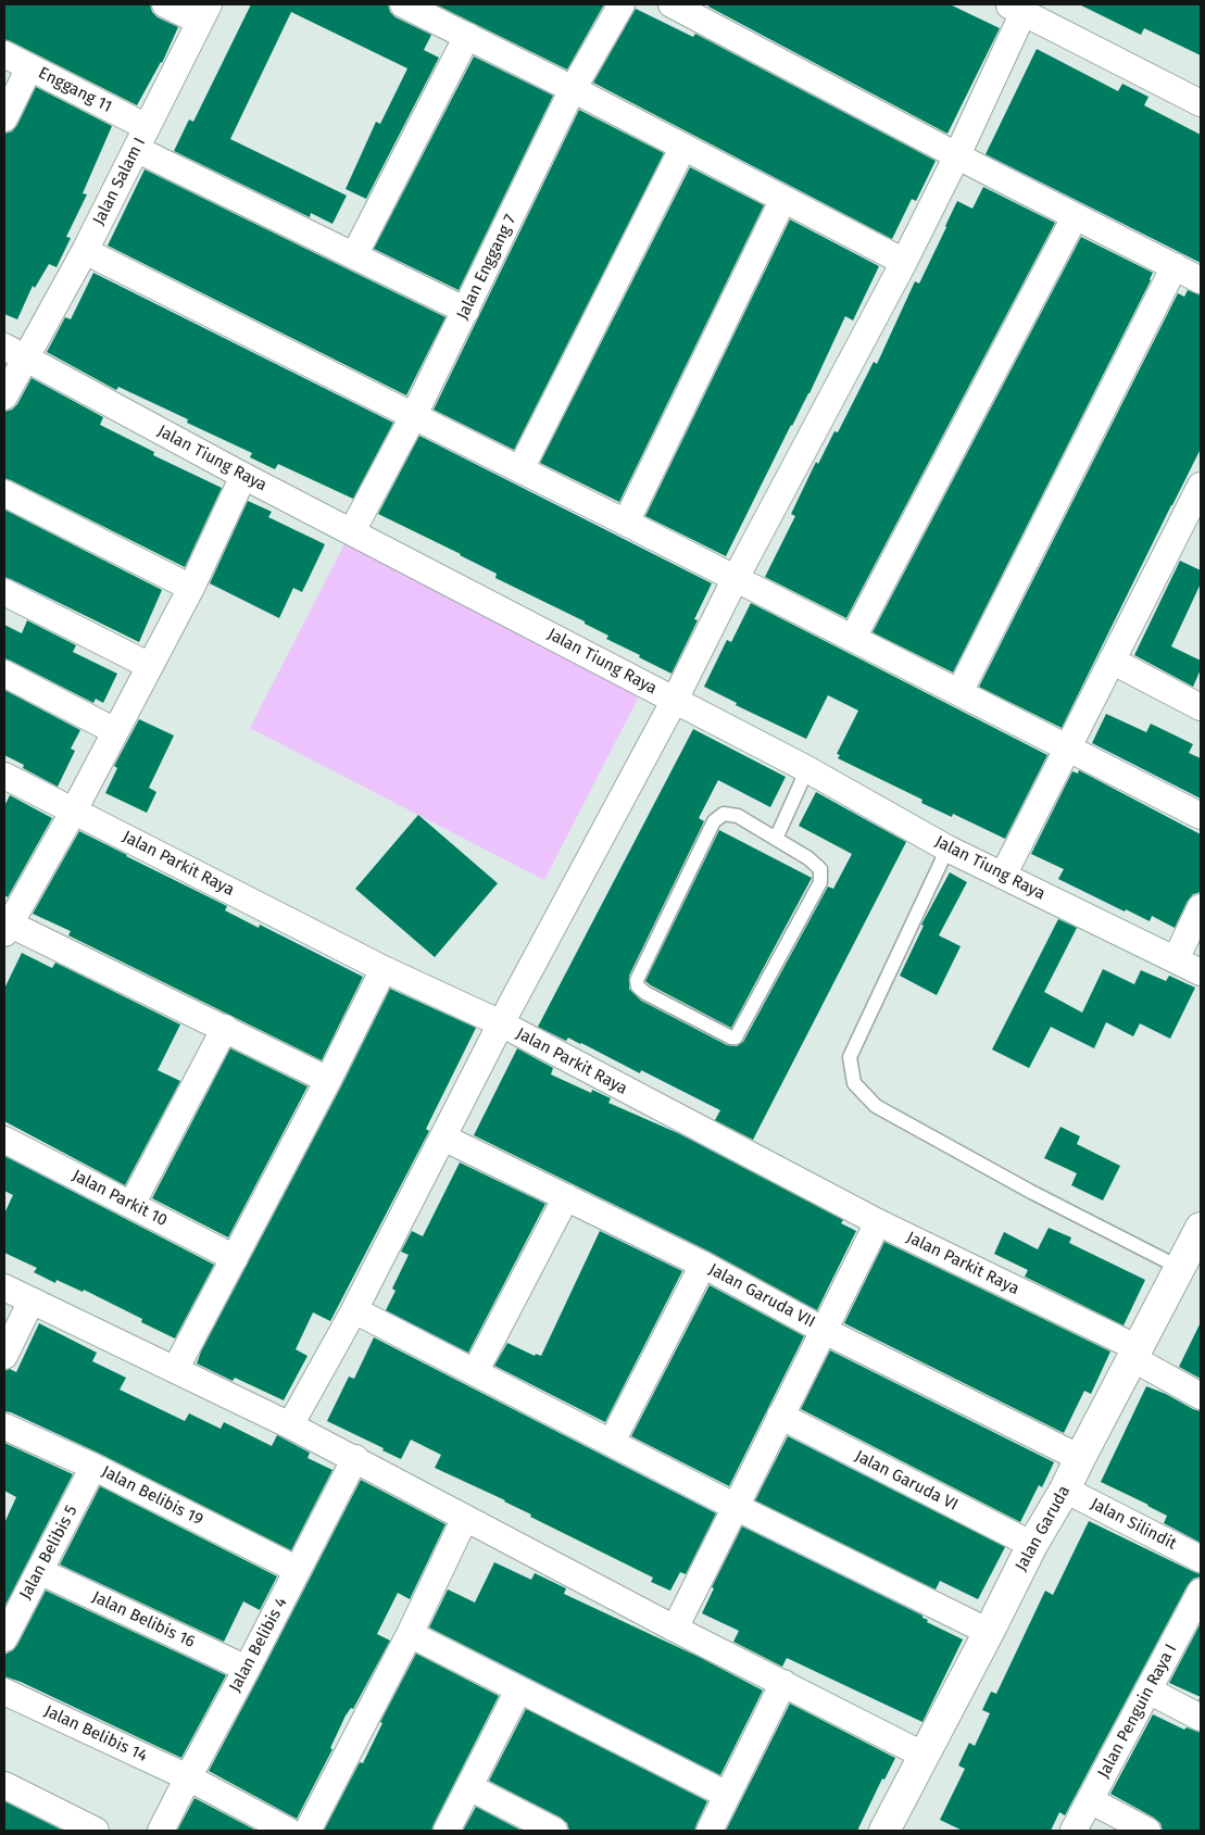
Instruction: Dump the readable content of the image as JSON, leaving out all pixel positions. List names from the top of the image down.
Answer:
{
  "streets": {
    "street": [
      "Enggang 11",
      "Jalan Salam I",
      "Jalan Enggang 7",
      "Jalan Tiung Raya",
      "Jalan Parkit Raya",
      "Jalan Parkit 10",
      "Jalan Garuda VII",
      "Jalan Garuda VI",
      "Jalan Belibis 19",
      "Jalan Silindit",
      "Jalan Garuda",
      "Jalan Belibis 5",
      "Jalan Belibis 16",
      "Jalan Belibis 4",
      "Jalan Penguin Raya I",
      "Jalan Belibis 14"
    ]
  },
  "crossings": [
    ["Enggang 11", "Jalan Salam I"],
    ["Enggang 11", "Jalan Enggang 7"],
    ["Jalan Salam I", "Jalan Tiung Raya"],
    ["Jalan Enggang 7", "Jalan Tiung Raya"],
    ["Jalan Parkit Raya", "Jalan Garuda"],
    ["Jalan Garuda VII", "Jalan Garuda"],
    ["Jalan Garuda VI", "Jalan Garuda"],
    ["Jalan Belibis 19", "Jalan Belibis 5"],
    ["Jalan Belibis 19", "Jalan Belibis 4"],
    ["Jalan Silindit", "Jalan Garuda"],
    ["Jalan Belibis 5", "Jalan Belibis 16"],
    ["Jalan Belibis 16", "Jalan Belibis 4"],
    ["Jalan Belibis 4", "Jalan Belibis 14"]
  ]
}
